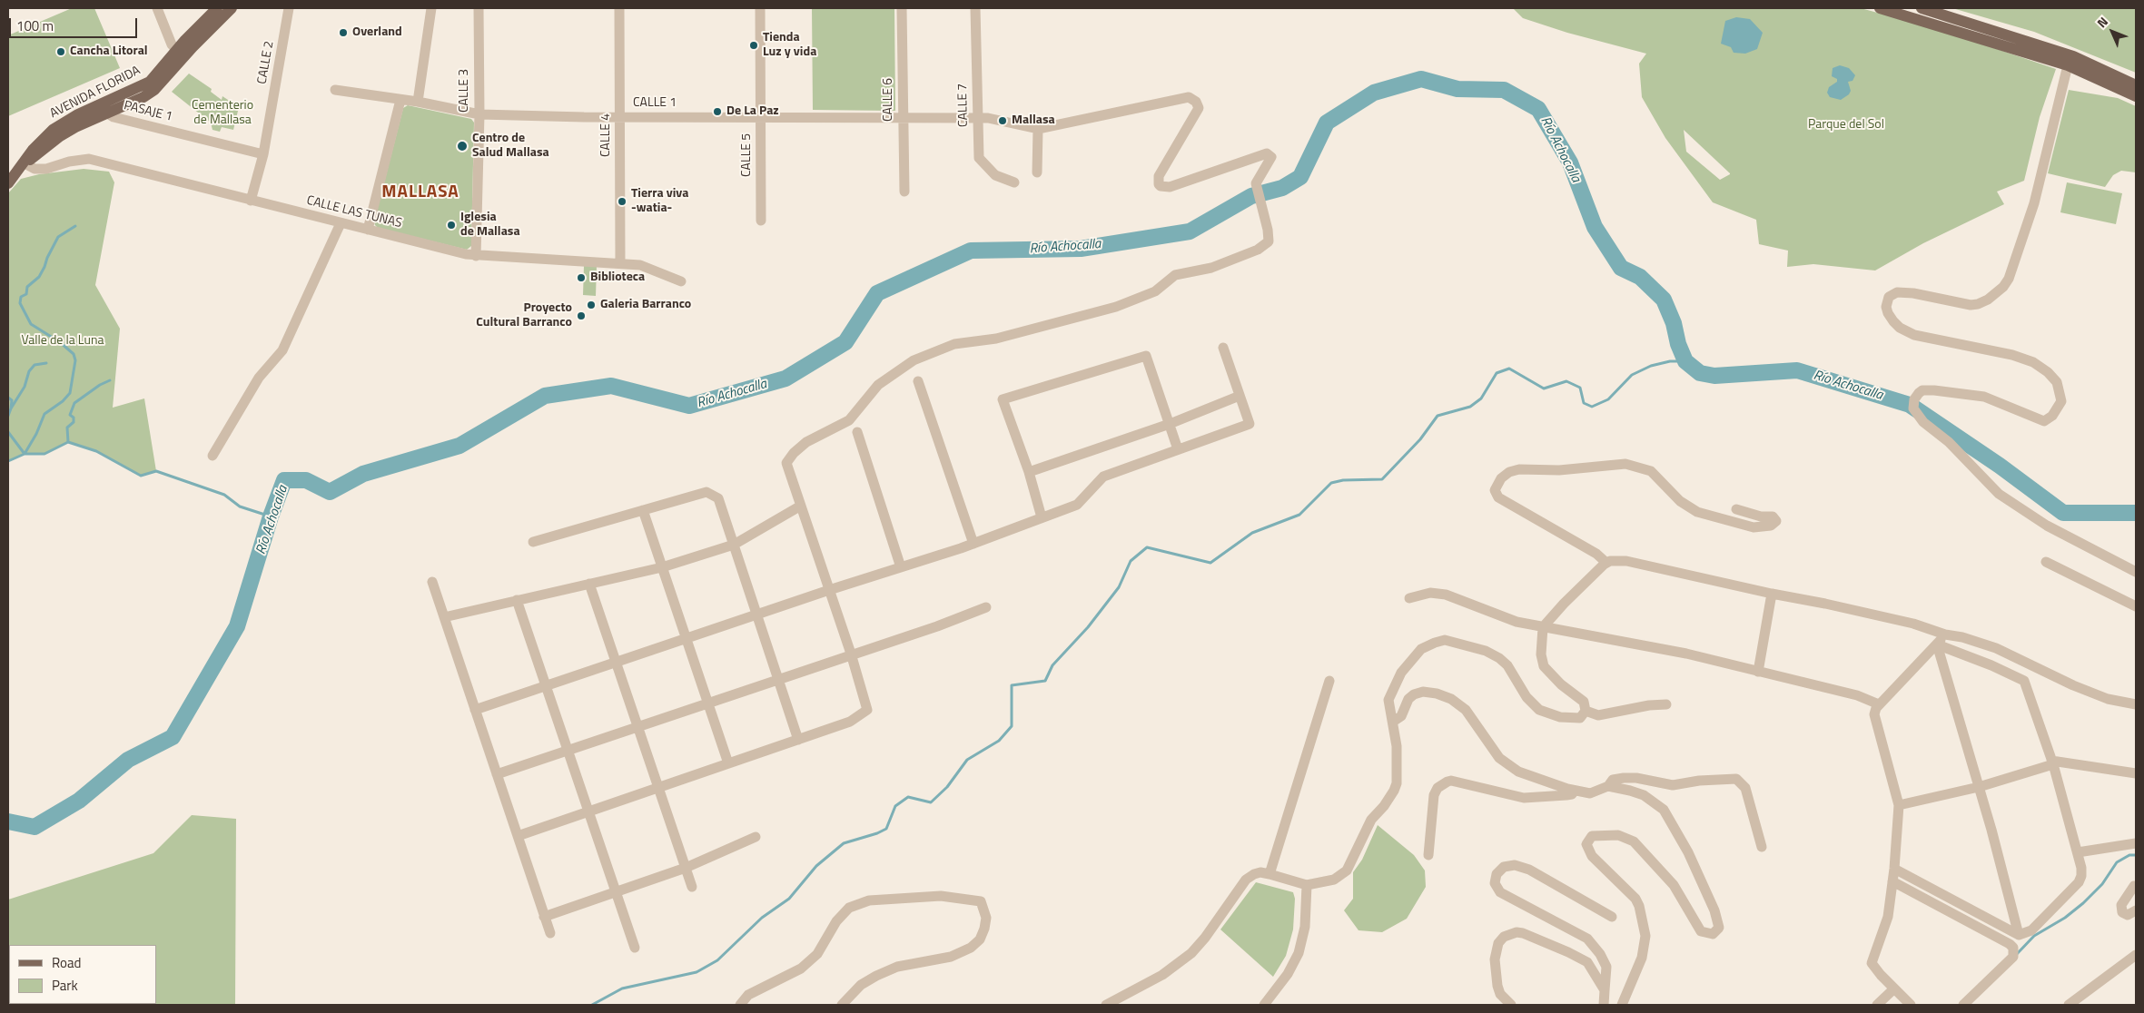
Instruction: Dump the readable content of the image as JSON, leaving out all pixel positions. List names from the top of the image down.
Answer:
{
  "streets": {
    "main road": ["AVENIDA FLORIDA"],
    "street": [
      "CALLE 2",
      "CALLE 3",
      "CALLE 6",
      "CALLE 1",
      "CALLE 7",
      "PASAJE 1",
      "CALLE 4",
      "CALLE 5",
      "CALLE LAS TUNAS"
    ]
  },
  "crossings": [
    ["CALLE 2", "PASAJE 1"],
    ["CALLE 2", "CALLE LAS TUNAS"],
    ["CALLE 3", "CALLE 1"],
    ["CALLE 3", "CALLE LAS TUNAS"],
    ["AVENIDA FLORIDA", "PASAJE 1"],
    ["AVENIDA FLORIDA", "CALLE LAS TUNAS"],
    ["CALLE 6", "CALLE 1"],
    ["CALLE 1", "CALLE 7"],
    ["CALLE 1", "CALLE 4"],
    ["CALLE 1", "CALLE 5"],
    ["CALLE 4", "CALLE LAS TUNAS"]
  ],
  "districts": ["MALLASA"],
  "water": ["Río Achocalla"],
  "parks": ["Cementerio de Mallasa", "Parque del Sol", "Valle de la Luna"],
  "places": [
    "Overland",
    "Tienda Luz y vida",
    "Cancha Litoral",
    "De La Paz",
    "Mallasa",
    "Centro de Salud Mallasa",
    "Tierra viva -watia-",
    "Iglesia de Mallasa",
    "Biblioteca",
    "Galeria Barranco",
    "Proyecto Cultural Barranco"
  ],
  "legend": ["Road", "Park"],
  "scale_bar": "100 m",
  "north": "top left"
}
